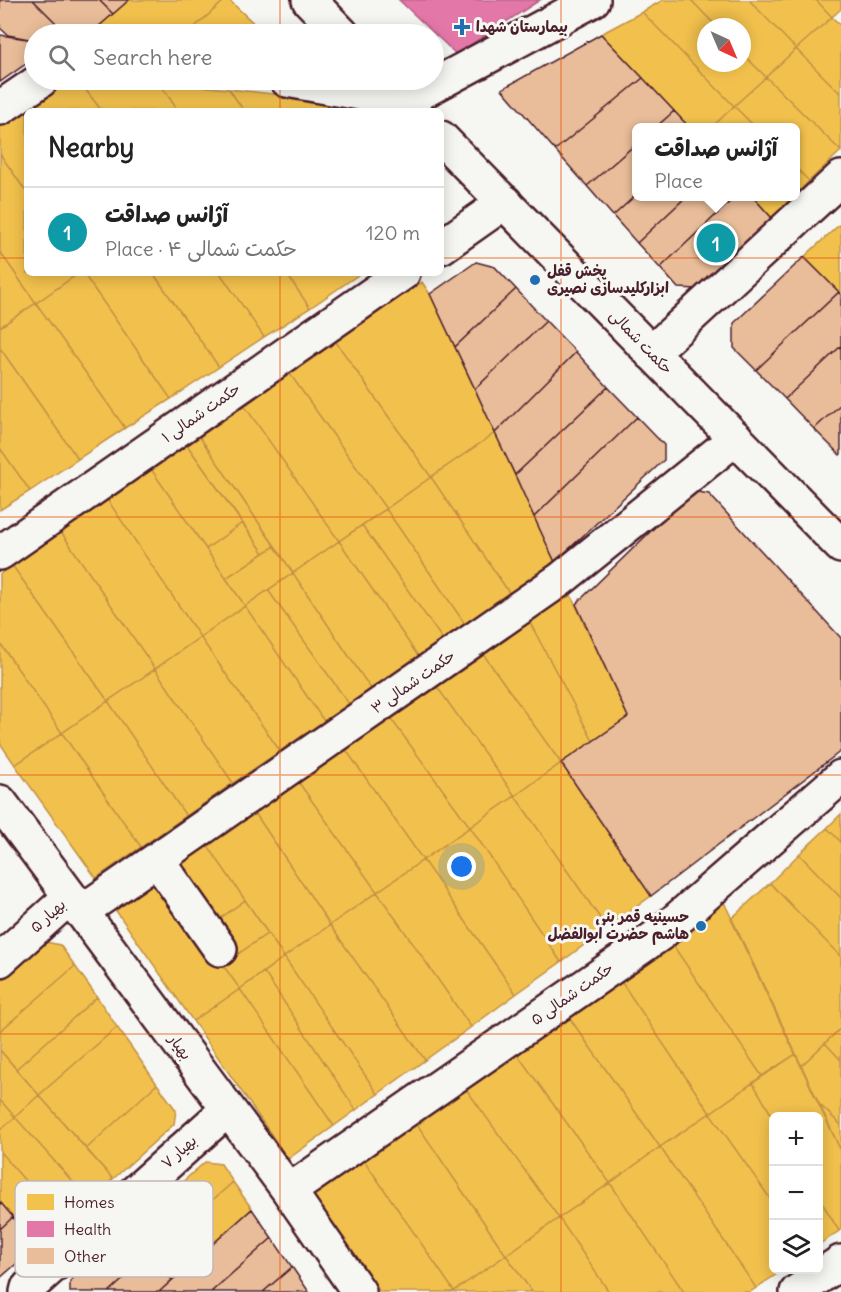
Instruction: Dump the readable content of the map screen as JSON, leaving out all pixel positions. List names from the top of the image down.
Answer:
{
  "streets": {
    "street": [
      "حکمت شمالی",
      "حکمت شمالی ۱",
      "حکمت شمالی ۳",
      "بهیار ۵",
      "حکمت شمالی ۵",
      "بهیار",
      "بهیار ۷"
    ]
  },
  "crossings": [
    ["حکمت شمالی", "حکمت شمالی ۳"],
    ["حکمت شمالی ۳", "بهیار ۵"],
    ["حکمت شمالی ۳", "بهیار"],
    ["بهیار ۵", "بهیار"],
    ["حکمت شمالی ۵", "بهیار"],
    ["بهیار", "بهیار ۷"]
  ],
  "places": {
    "health": ["بیمارستان شهدا"],
    "other": ["پخش قفل ابزارکلیدسازی نصیری", "حسینیه قمر بنی هاشم حضرت ابوالفضل"]
  },
  "legend": ["Homes", "Health", "Other"],
  "north": "bottom right",
  "page": {
    "search": "Search here",
    "heading": "Nearby",
    "popup": ["آژانس صداقت", "Place"],
    "list": [
      {
        "mark": "1",
        "name": "آژانس صداقت",
        "note": "Place · حکمت شمالی ۴",
        "value": "120 m"
      }
    ],
    "pins": "1",
    "map_buttons": ["+", "−"]
  }
}
